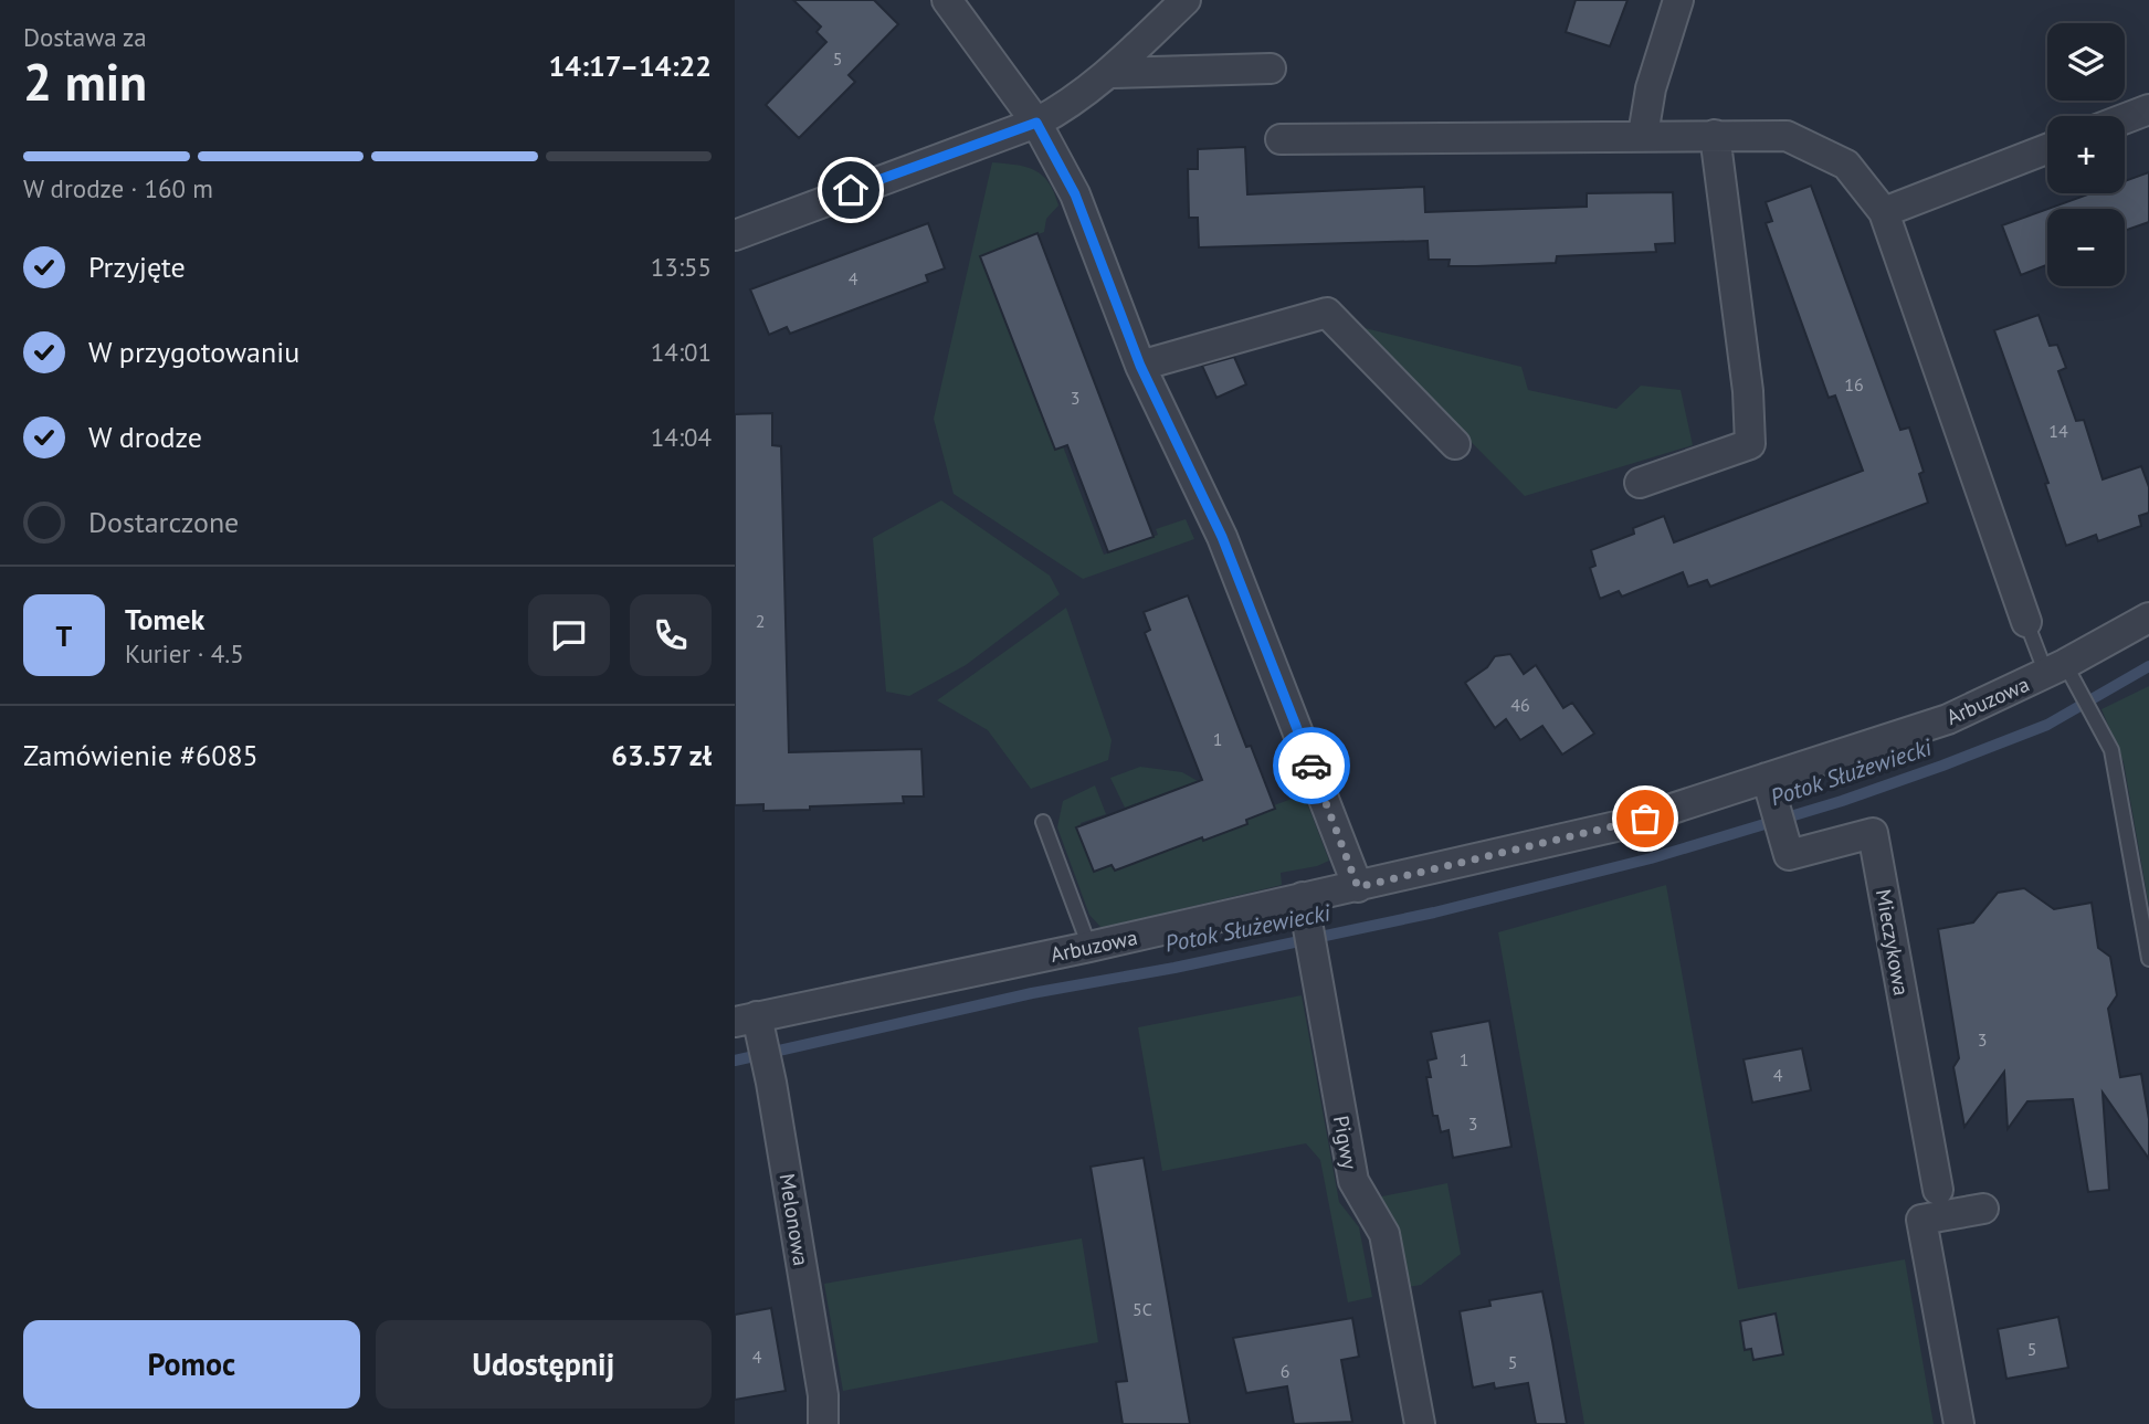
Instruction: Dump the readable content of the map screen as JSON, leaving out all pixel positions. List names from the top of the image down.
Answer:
{
  "streets": {
    "street": [
      "Arbuzowa",
      "Mieczykowa",
      "Pigwy",
      "Melonowa"
    ]
  },
  "crossings": [
    ["Arbuzowa", "Mieczykowa"],
    ["Arbuzowa", "Pigwy"],
    ["Arbuzowa", "Melonowa"]
  ],
  "water": ["Potok Służewiecki"],
  "house_numbers": [
    "5",
    "4",
    "16",
    "3",
    "14",
    "2",
    "46",
    "1",
    "3",
    "1",
    "4",
    "3",
    "5C",
    "5",
    "4",
    "5",
    "6"
  ],
  "page": {
    "heading": ["2 min", "Dostawa za", "14:17–14:22"],
    "panel": [
      "Tomek",
      "Kurier · 4.5",
      "Zamówienie #6085",
      "63.57 zł"
    ],
    "map_buttons": ["+", "−"],
    "bar": "W drodze · 160 m",
    "list": [
      ["Przyjęte", "13:55"],
      ["W przygotowaniu", "14:01"],
      ["W drodze", "14:04"],
      "Dostarczone"
    ],
    "round": "T",
    "buttons": ["Pomoc", "Udostępnij"]
  }
}
